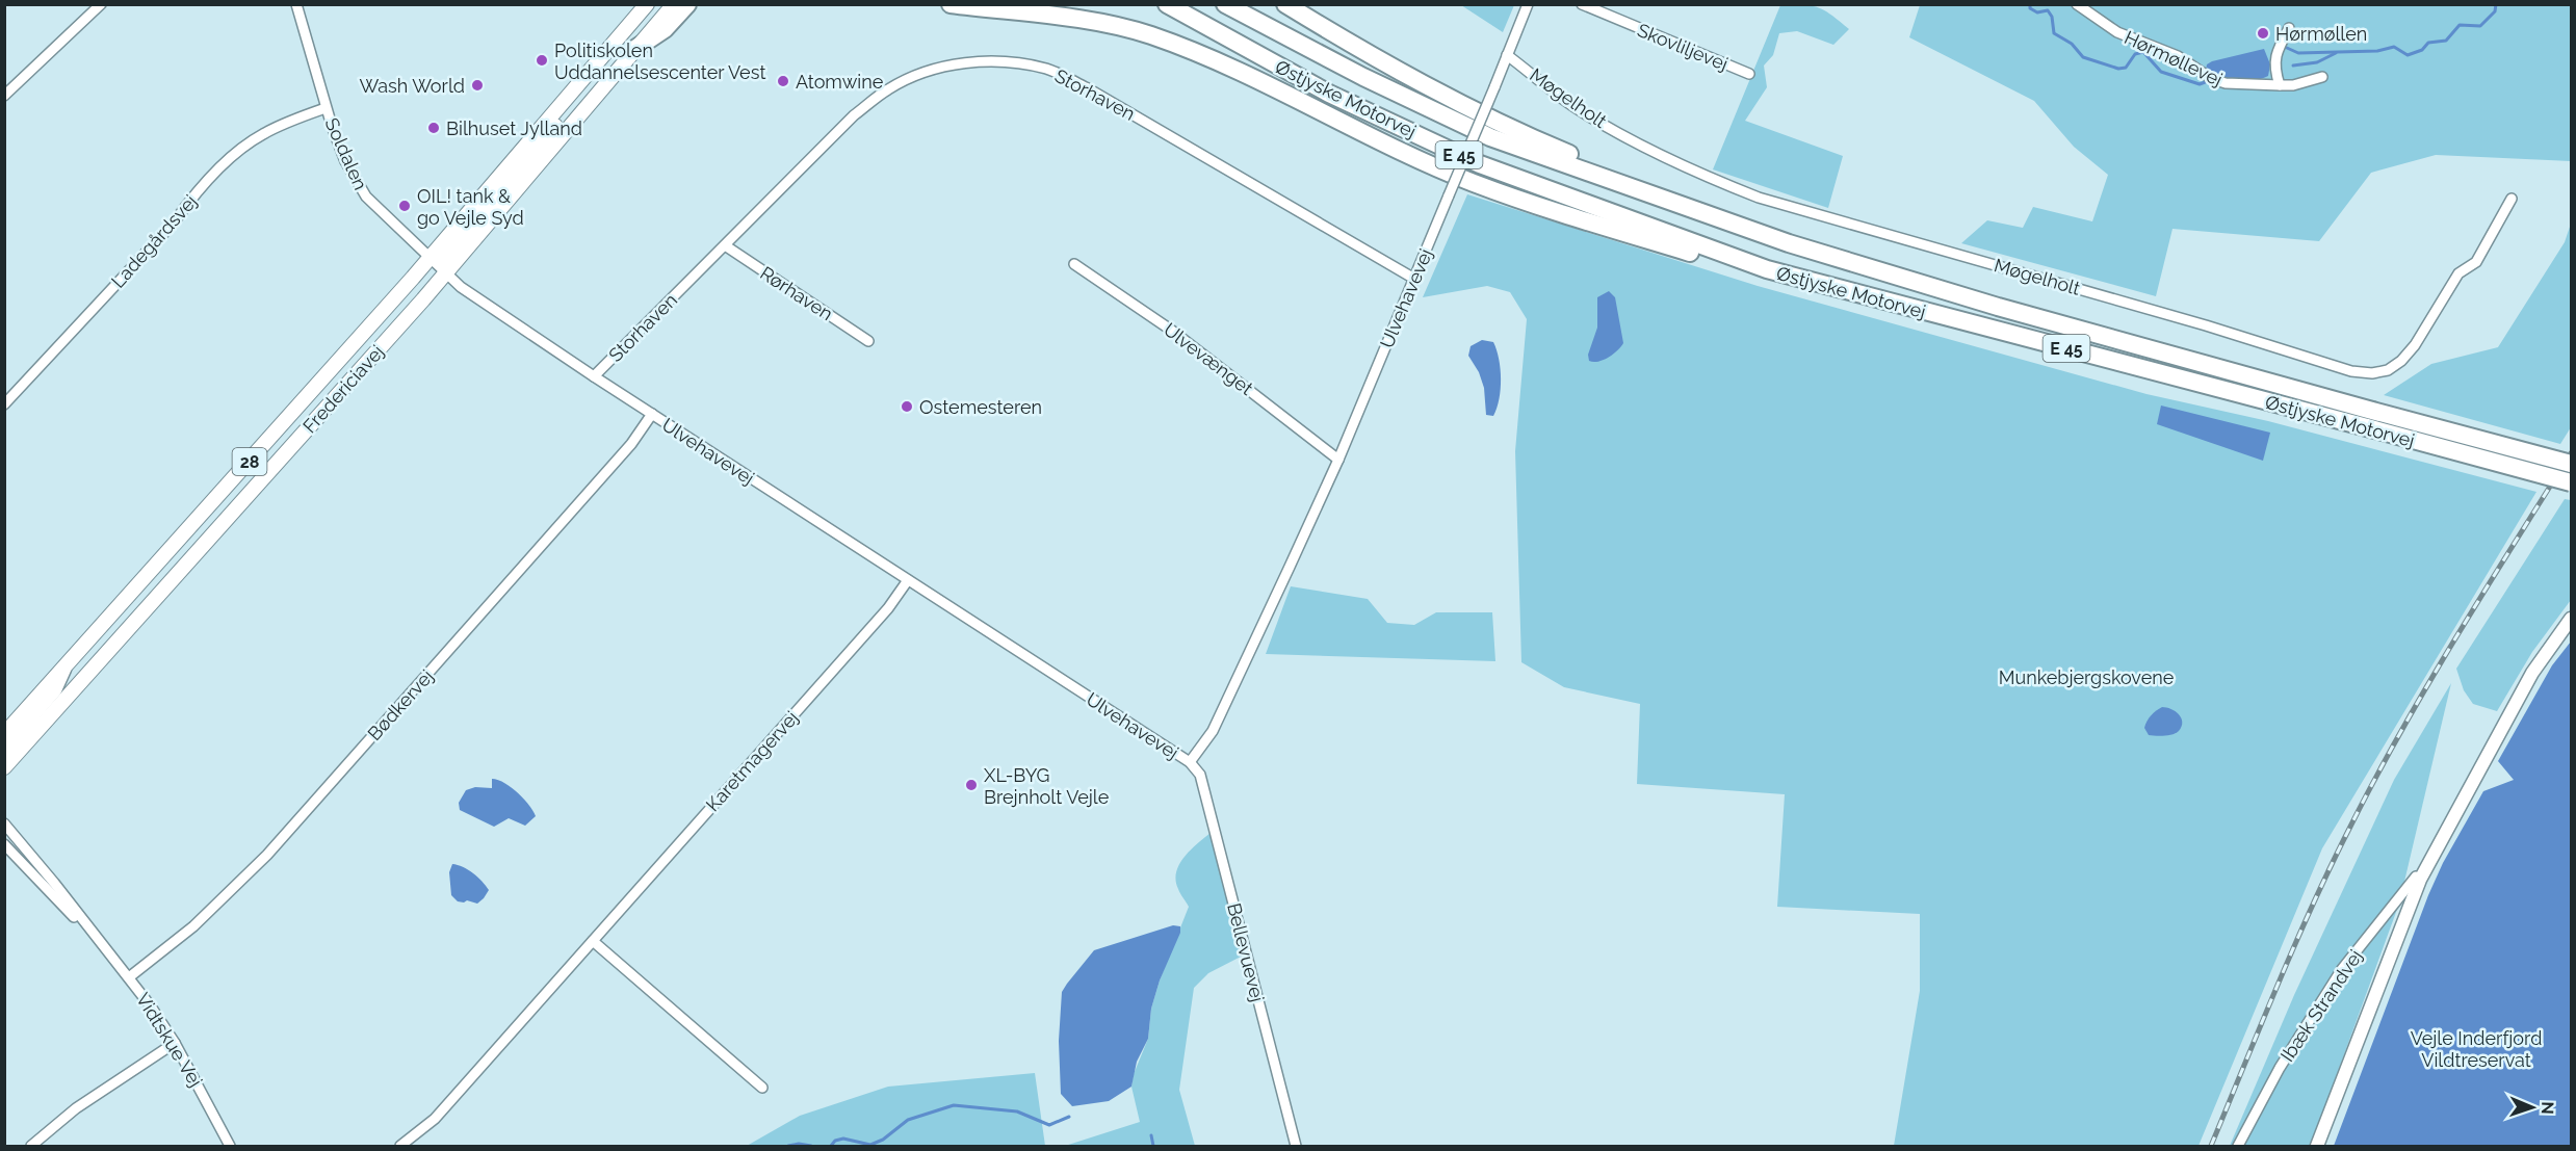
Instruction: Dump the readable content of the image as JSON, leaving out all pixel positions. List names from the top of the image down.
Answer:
{
  "streets": {
    "highway": ["Østjyske Motorvej", "E 45"],
    "main road": ["Fredericiavej", "28"],
    "street": [
      "Skovliljevej",
      "Hørmøllevej",
      "Storhaven",
      "Møgelholt",
      "Soldalen",
      "Ladegårdsvej",
      "Rørhaven",
      "Ulvehavevej",
      "Ulvevænget",
      "Bødkervej",
      "Karetmagervej",
      "Bellevuevej",
      "Ibæk Strandvej",
      "Vidtskue Vej"
    ]
  },
  "crossings": [
    ["Storhaven", "Rørhaven"],
    ["Storhaven", "Ulvehavevej"],
    ["Møgelholt", "Ulvehavevej"],
    ["Soldalen", "Ladegårdsvej"],
    ["Soldalen", "Ulvehavevej"],
    ["Soldalen", "Fredericiavej"],
    ["Ulvehavevej", "Ulvevænget"],
    ["Ulvehavevej", "Fredericiavej"],
    ["Ulvehavevej", "Bødkervej"],
    ["Ulvehavevej", "Karetmagervej"],
    ["Ulvehavevej", "Bellevuevej"],
    ["Bødkervej", "Vidtskue Vej"]
  ],
  "parks": ["Munkebjergskovene", "Vejle Inderfjord Vildtreservat"],
  "places": [
    "Hørmøllen",
    "Politiskolen Uddannelsescenter Vest",
    "Atomwine",
    "Wash World",
    "Bilhuset Jylland",
    "OIL! tank & go Vejle Syd",
    "Ostemesteren",
    "XL-BYG Brejnholt Vejle"
  ],
  "north": "right"
}
